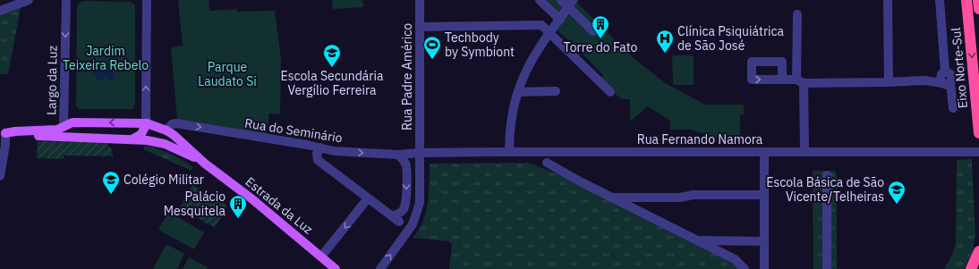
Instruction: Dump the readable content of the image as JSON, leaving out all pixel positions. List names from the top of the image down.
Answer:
{
  "streets": {
    "highway": ["Eixo Norte-Sul"],
    "main road": ["Largo da Luz", "Estrada da Luz"],
    "street": ["Rua Padre Américo", "Rua do Seminário", "Rua Fernando Namora"]
  },
  "crossings": [
    ["Rua Padre Américo", "Rua do Seminário"],
    ["Rua Padre Américo", "Rua Fernando Namora"],
    ["Largo da Luz", "Estrada da Luz"],
    ["Rua do Seminário", "Rua Fernando Namora"],
    ["Rua do Seminário", "Estrada da Luz"]
  ],
  "one_way": ["Eixo Norte-Sul", "Rua do Seminário"],
  "parks": ["Jardim Teixeira Rebelo", "Parque Laudato Si"],
  "places": {
    "building": ["Torre do Fato", "Palácio Mesquitela"],
    "hospital": ["Clínica Psiquiátrica de São José"],
    "sports": ["Techbody by Symbiont"],
    "school or university": ["Escola Secundária Vergílio Ferreira", "Colégio Militar", "Escola Básica de São Vicente/Telheiras"]
  }
}
